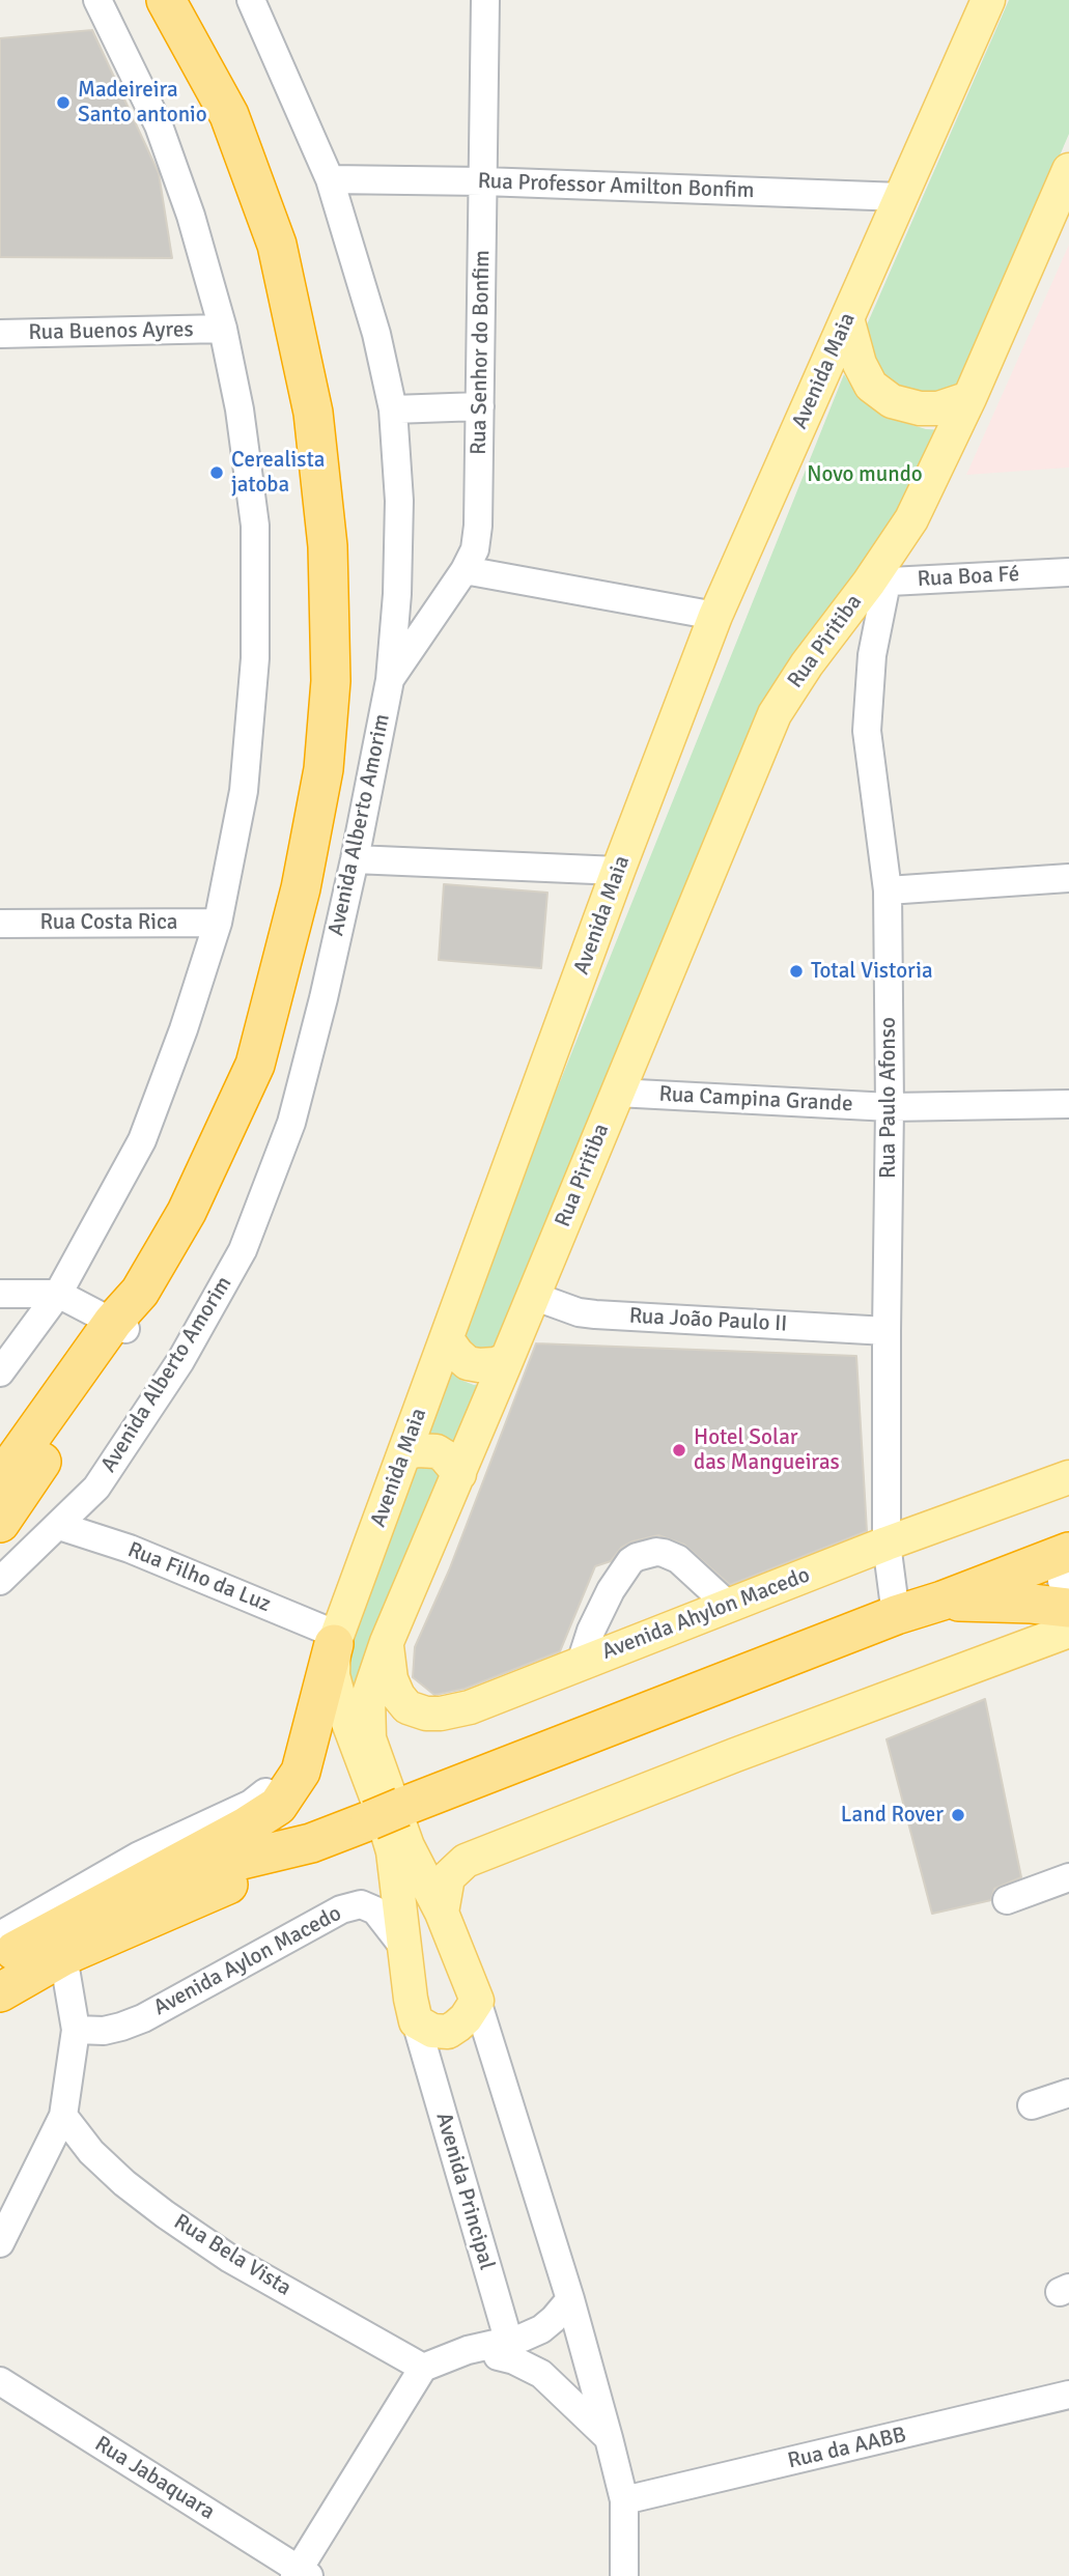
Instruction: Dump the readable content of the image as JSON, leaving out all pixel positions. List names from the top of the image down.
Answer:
{
  "streets": {
    "main road": ["Avenida Maia", "Rua Piritiba", "Avenida Ahylon Macedo"],
    "street": [
      "Rua Professor Amilton Bonfim",
      "Rua Buenos Ayres",
      "Rua Senhor do Bonfim",
      "Rua Boa Fé",
      "Avenida Alberto Amorim",
      "Rua Costa Rica",
      "Rua Paulo Afonso",
      "Rua Campina Grande",
      "Rua João Paulo II",
      "Rua Filho da Luz",
      "Avenida Aylon Macedo",
      "Avenida Principal",
      "Rua Bela Vista",
      "Rua da AABB",
      "Rua Jabaquara"
    ]
  },
  "crossings": [
    ["Rua Professor Amilton Bonfim", "Rua Senhor do Bonfim"],
    ["Rua Professor Amilton Bonfim", "Avenida Maia"],
    ["Rua Professor Amilton Bonfim", "Avenida Alberto Amorim"],
    ["Rua Senhor do Bonfim", "Avenida Alberto Amorim"],
    ["Avenida Maia", "Rua Filho da Luz"],
    ["Avenida Maia", "Avenida Aylon Macedo"],
    ["Avenida Maia", "Avenida Principal"],
    ["Rua Boa Fé", "Rua Piritiba"],
    ["Rua Boa Fé", "Rua Paulo Afonso"],
    ["Rua Piritiba", "Rua Paulo Afonso"],
    ["Rua Piritiba", "Rua Campina Grande"],
    ["Rua Piritiba", "Rua João Paulo II"],
    ["Rua Piritiba", "Avenida Ahylon Macedo"],
    ["Avenida Alberto Amorim", "Rua Filho da Luz"],
    ["Rua Paulo Afonso", "Rua Campina Grande"],
    ["Rua Paulo Afonso", "Rua João Paulo II"],
    ["Rua Paulo Afonso", "Avenida Ahylon Macedo"]
  ],
  "parks": ["Novo mundo"],
  "places": [
    "Madeireira Santo antonio",
    "Cerealista jatoba",
    "Total Vistoria",
    "Hotel Solar das Mangueiras",
    "Land Rover"
  ]
}
